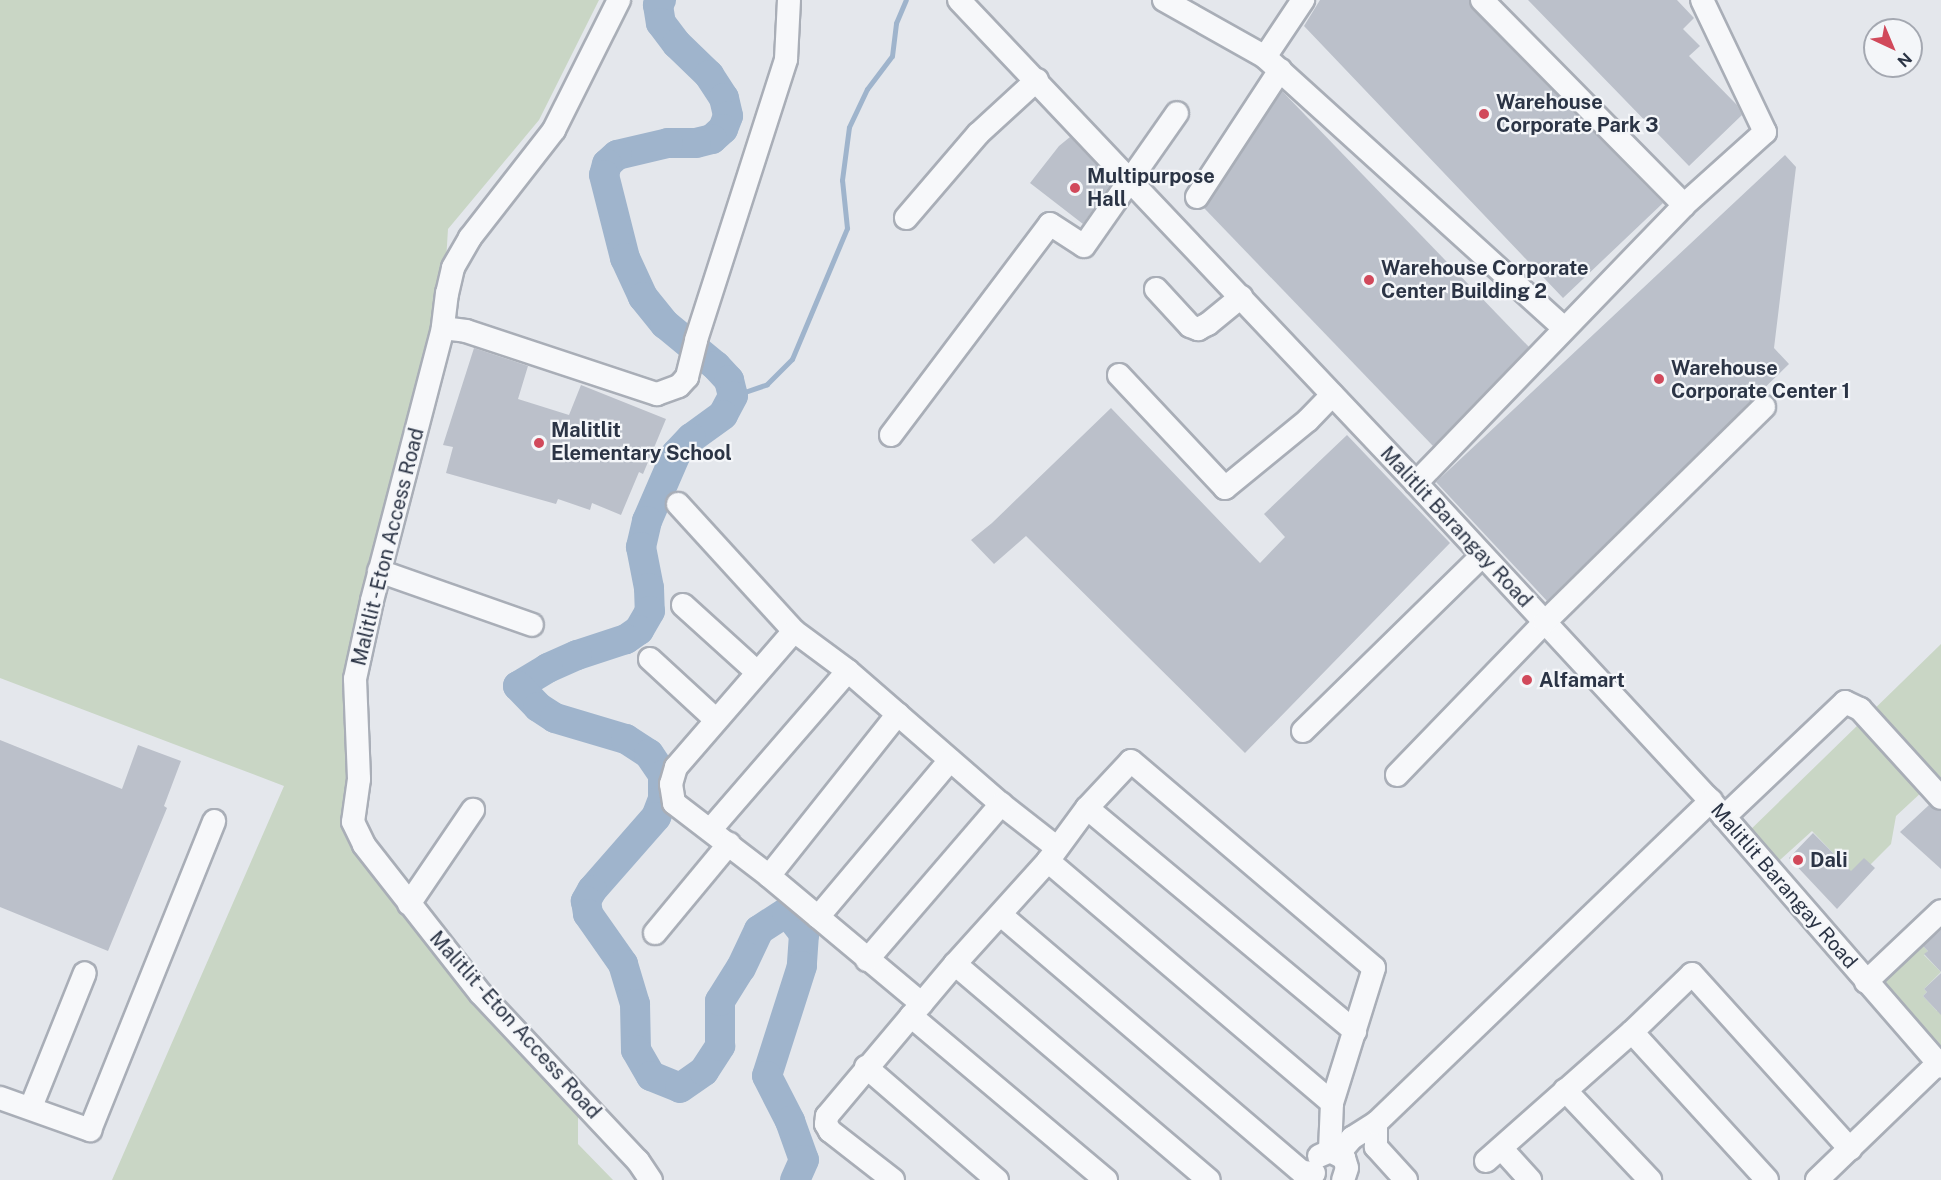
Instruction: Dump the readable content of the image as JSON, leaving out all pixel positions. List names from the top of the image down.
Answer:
{
  "streets": {
    "street": ["Malitlit Barangay Road", "Malitlit - Eton Access Road"]
  },
  "places": [
    "Warehouse Corporate Park 3",
    "Multipurpose Hall",
    "Warehouse Corporate Center Building 2",
    "Warehouse Corporate Center 1",
    "Malitlit Elementary School",
    "Alfamart",
    "Dali"
  ],
  "north": "bottom right"
}
